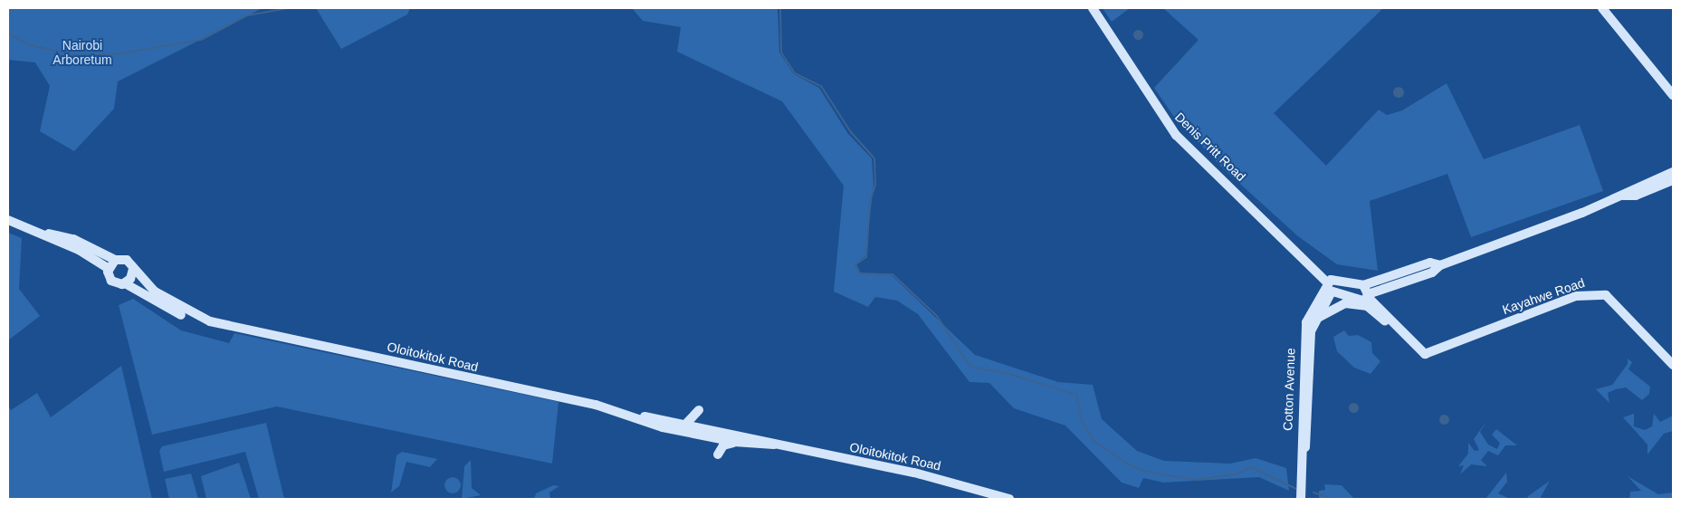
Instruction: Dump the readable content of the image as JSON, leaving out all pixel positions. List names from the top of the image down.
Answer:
{
  "streets": {
    "main road": [
      "Denis Pritt Road",
      "Kayahwe Road",
      "Oloitokitok Road",
      "Cotton Avenue"
    ]
  },
  "crossings": [
    ["Denis Pritt Road", "Cotton Avenue"]
  ],
  "parks": ["Nairobi Arboretum"]
}
